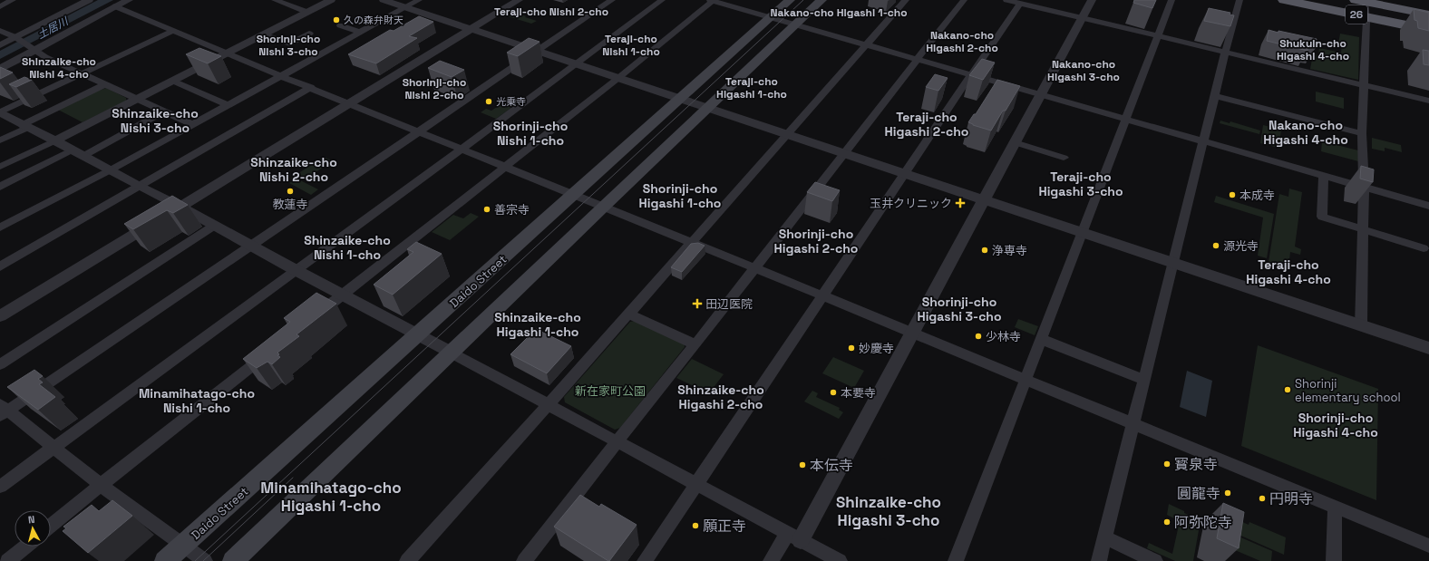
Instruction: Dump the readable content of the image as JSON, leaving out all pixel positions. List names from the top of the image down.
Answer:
{
  "streets": {
    "highway": ["26"],
    "main road": ["Daido Street"]
  },
  "districts": [
    "Teraji-cho Nishi 2-cho",
    "Nakano-cho Higashi 1-cho",
    "Nakano-cho Higashi 2-cho",
    "Shorinji-cho Nishi 3-cho",
    "Teraji-cho Nishi 1-cho",
    "Shukuin-cho Higashi 4-cho",
    "Shinzaike-cho Nishi 4-cho",
    "Nakano-cho Higashi 3-cho",
    "Teraji-cho Higashi 1-cho",
    "Shorinji-cho Nishi 2-cho",
    "Shinzaike-cho Nishi 3-cho",
    "Teraji-cho Higashi 2-cho",
    "Nakano-cho Higashi 4-cho",
    "Shorinji-cho Nishi 1-cho",
    "Shinzaike-cho Nishi 2-cho",
    "Teraji-cho Higashi 3-cho",
    "Shorinji-cho Higashi 1-cho",
    "Shorinji-cho Higashi 2-cho",
    "Shinzaike-cho Nishi 1-cho",
    "Teraji-cho Higashi 4-cho",
    "Shorinji-cho Higashi 3-cho",
    "Shinzaike-cho Higashi 1-cho",
    "Shinzaike-cho Higashi 2-cho",
    "Minamihatago-cho Nishi 1-cho",
    "Shorinji-cho Higashi 4-cho",
    "Minamihatago-cho Higashi 1-cho",
    "Shinzaike-cho Higashi 3-cho"
  ],
  "water": ["土居川"],
  "parks": ["新在家町公園"],
  "places": {
    "other": [
      "久の森弁財天",
      "光乗寺",
      "教蓮寺",
      "本成寺",
      "善宗寺",
      "源光寺",
      "浄専寺",
      "少林寺",
      "妙慶寺",
      "Shorinji elementary school",
      "本要寺",
      "寳泉寺",
      "本伝寺",
      "圓龍寺",
      "円明寺",
      "阿弥陀寺",
      "願正寺"
    ],
    "health": ["玉井クリニック", "田辺医院"]
  },
  "north": "top"
}
